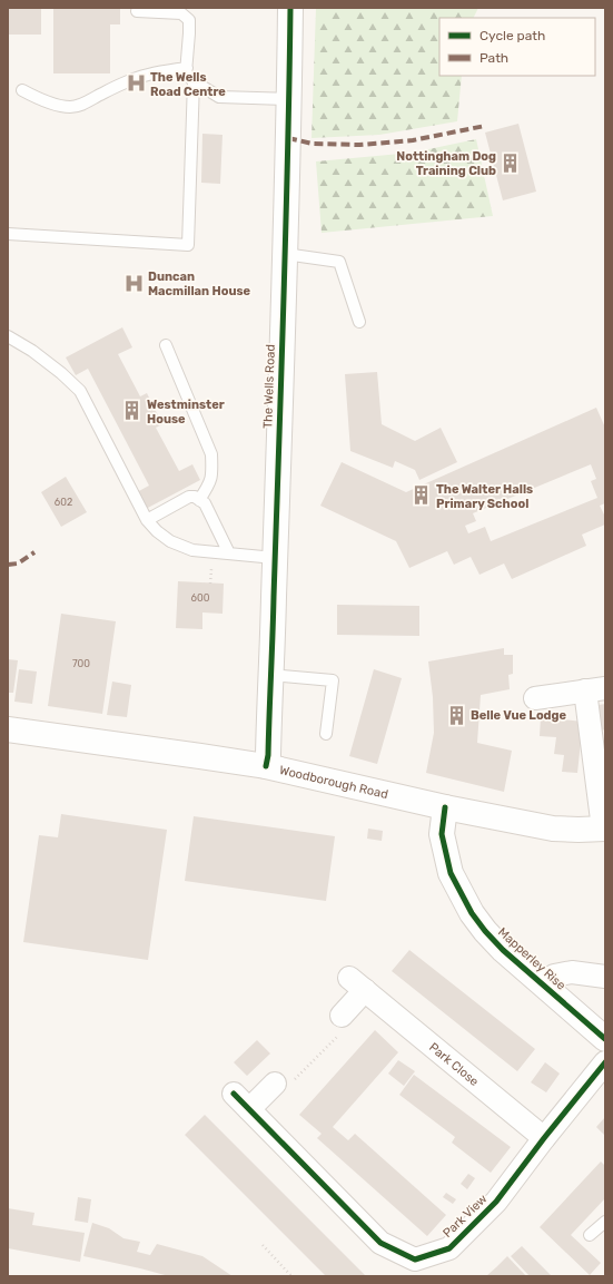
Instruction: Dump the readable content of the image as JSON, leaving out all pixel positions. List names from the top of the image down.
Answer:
{
  "streets": {
    "street": [
      "The Wells Road",
      "Woodborough Road",
      "Mapperley Rise",
      "Park Close",
      "Park View"
    ]
  },
  "crossings": [
    ["The Wells Road", "Woodborough Road"],
    ["Woodborough Road", "Mapperley Rise"],
    ["Park Close", "Park View"]
  ],
  "places": {
    "hospital": ["The Wells Road Centre", "Duncan Macmillan House"],
    "building": [
      "Nottingham Dog Training Club",
      "Westminster House",
      "The Walter Halls Primary School",
      "Belle Vue Lodge"
    ]
  },
  "house_numbers": ["602", "600", "700"],
  "legend": ["Cycle path", "Path"]
}
